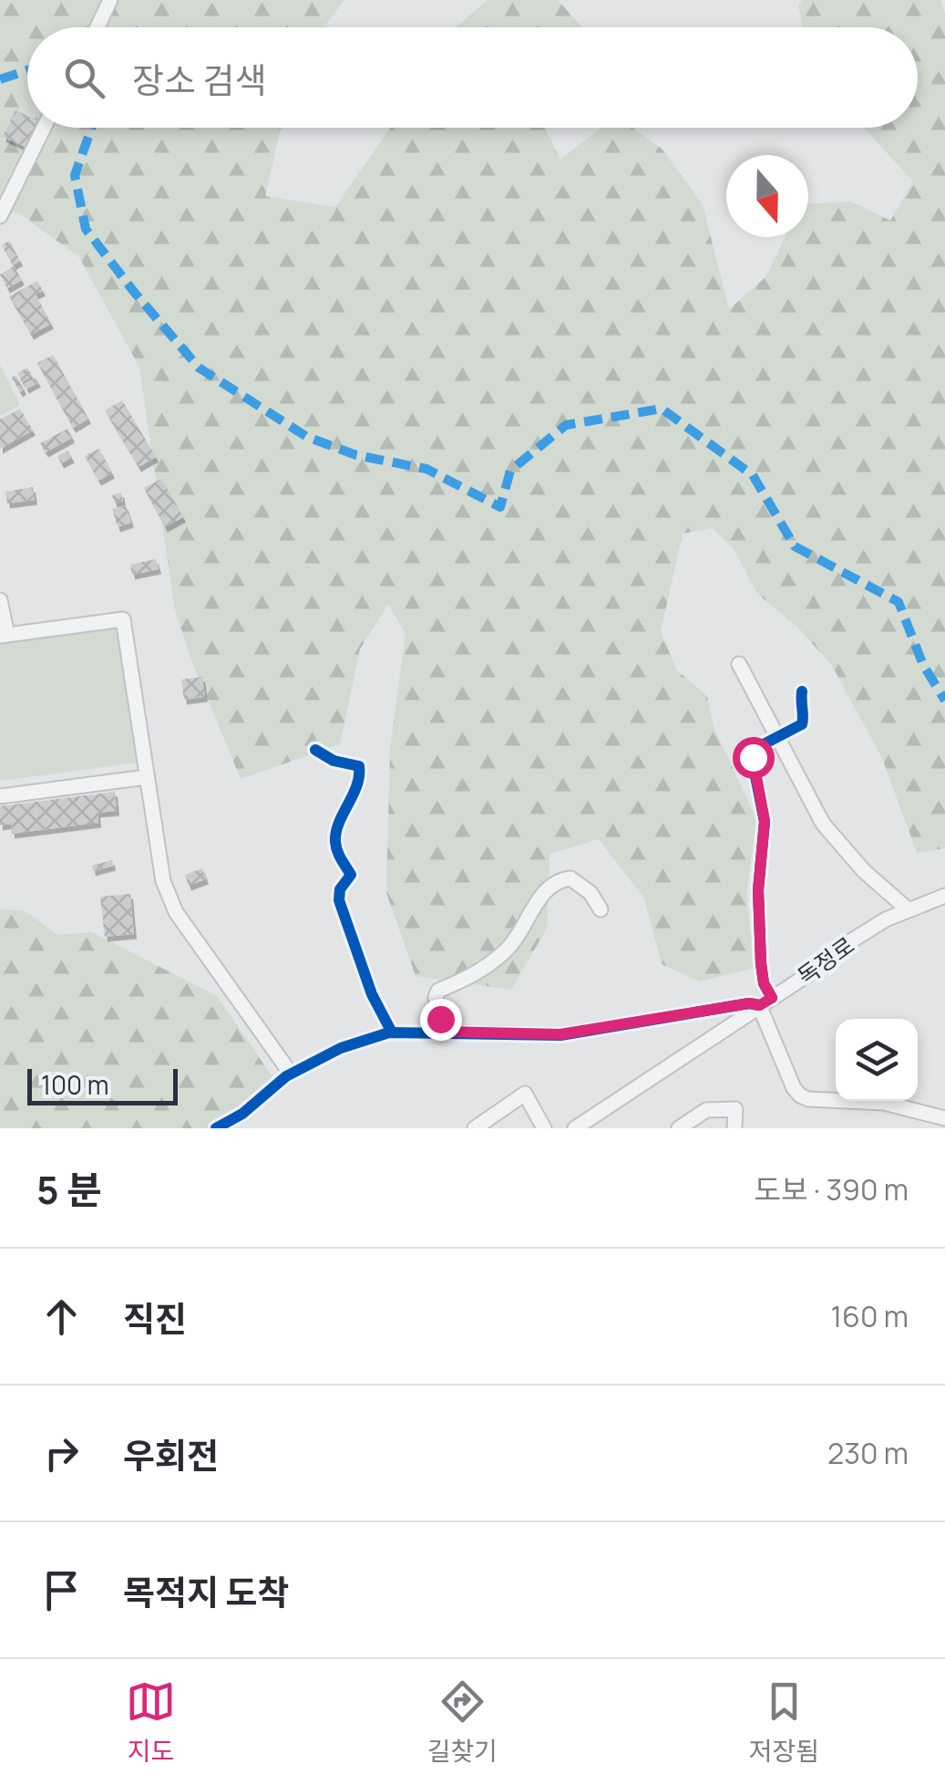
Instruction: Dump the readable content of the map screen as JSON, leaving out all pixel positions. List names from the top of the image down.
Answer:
{
  "streets": {
    "street": ["독정로"]
  },
  "scale_bar": "100 m",
  "north": "bottom",
  "page": {
    "search": "장소 검색",
    "scale": "100 m",
    "heading": ["5 분", "도보 · 390 m"],
    "list": [
      ["직진", "160 m"],
      ["우회전", "230 m"],
      "목적지 도착"
    ],
    "nav": ["지도", "길찾기", "저장됨"]
  }
}
